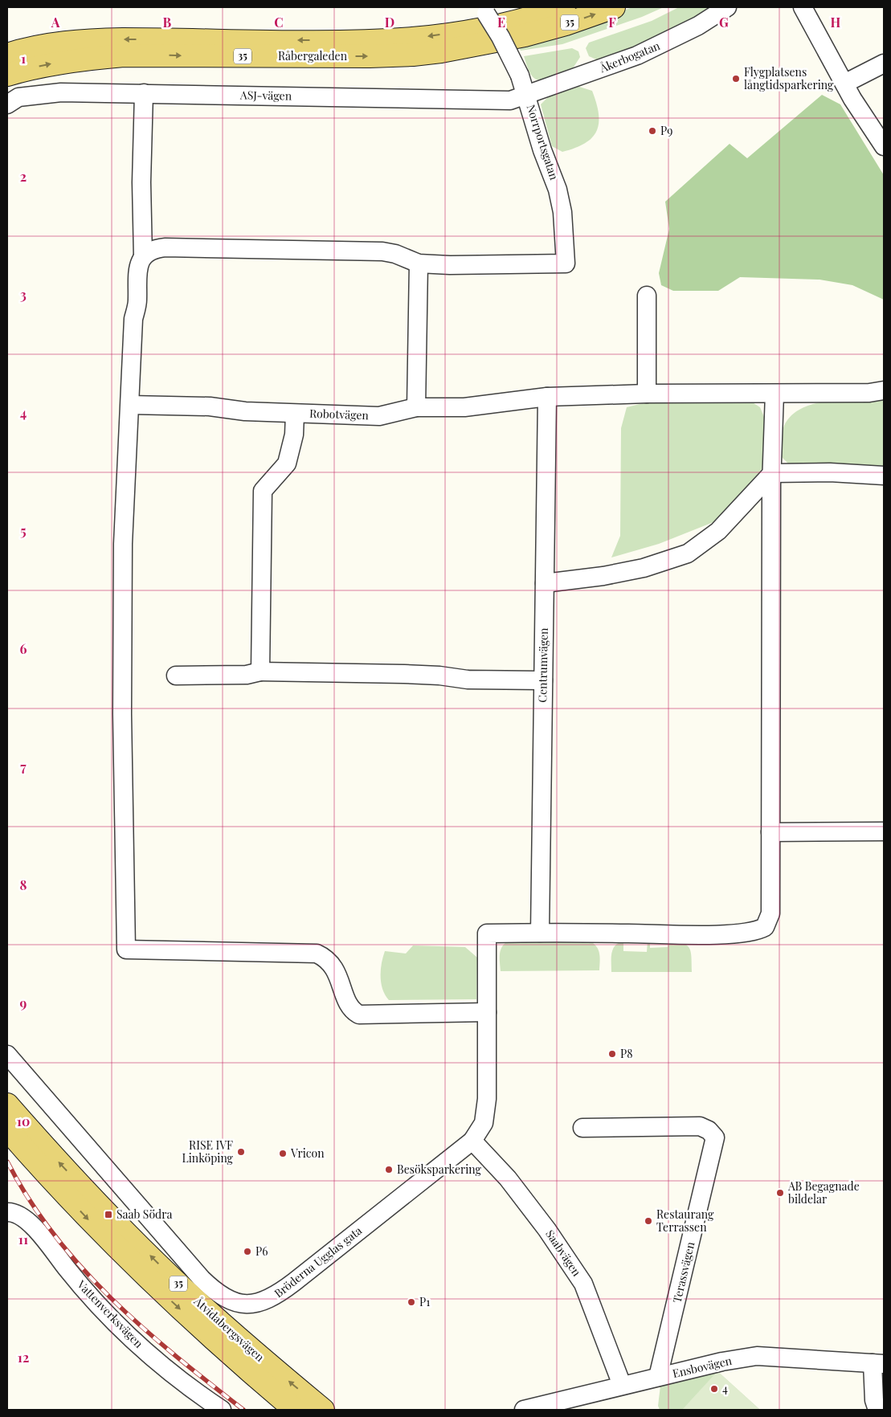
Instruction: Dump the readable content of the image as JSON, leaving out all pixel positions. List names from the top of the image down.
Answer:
{
  "streets": {
    "main road": ["35", "Råbergaleden", "Åtvidabergsvägen"],
    "street": [
      "Åkerbogatan",
      "ASJ-vägen",
      "Norrportsgatan",
      "Robotvägen",
      "Centrumvägen",
      "Saabvägen",
      "Bröderna Ugglas gata",
      "Terassvägen",
      "Vattenverksvägen",
      "Ensbovägen"
    ]
  },
  "crossings": [
    ["Åkerbogatan", "ASJ-vägen"],
    ["Åkerbogatan", "Norrportsgatan"],
    ["ASJ-vägen", "Norrportsgatan"],
    ["Robotvägen", "Centrumvägen"],
    ["Centrumvägen", "Bröderna Ugglas gata"],
    ["Saabvägen", "Bröderna Ugglas gata"],
    ["Saabvägen", "Ensbovägen"],
    ["Terassvägen", "Ensbovägen"]
  ],
  "places": {
    "other": [
      "Flygplatsens långtidsparkering",
      "P9",
      "P8",
      "RISE IVF Linköping",
      "Vricon",
      "Besöksparkering",
      "AB Begagnade bildelar",
      "Restaurang Terrassen",
      "P6",
      "P1",
      "4"
    ],
    "transit": ["Saab Södra"]
  },
  "grid": {
    "columns": [
      "A",
      "B",
      "C",
      "D",
      "E",
      "F",
      "G",
      "H"
    ],
    "rows": [
      "1",
      "2",
      "3",
      "4",
      "5",
      "6",
      "7",
      "8",
      "9",
      "10",
      "11",
      "12"
    ]
  }
}
